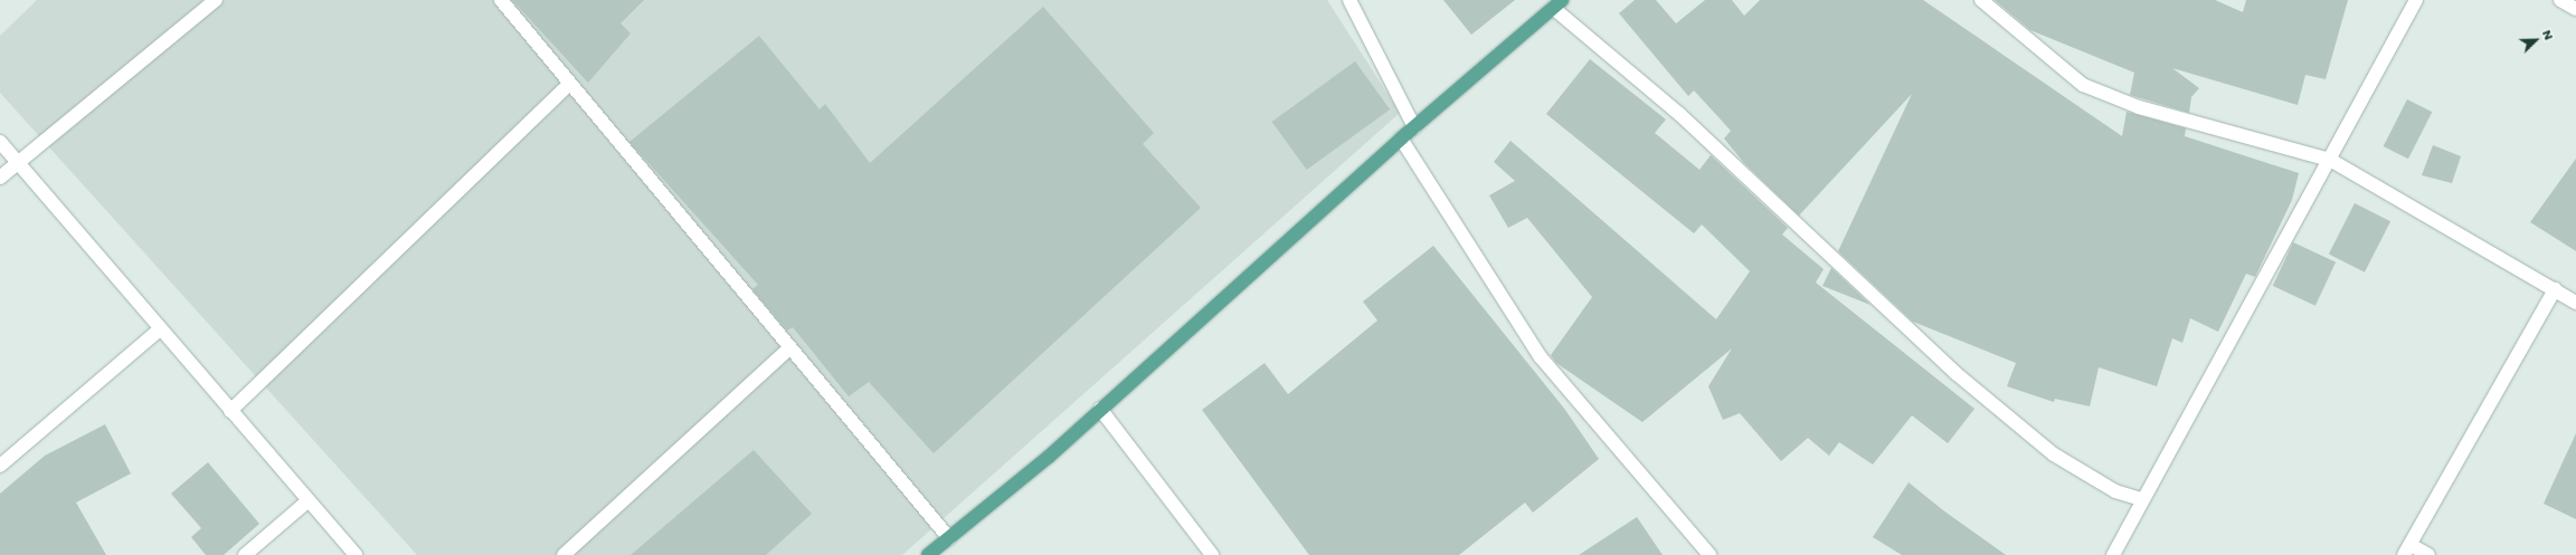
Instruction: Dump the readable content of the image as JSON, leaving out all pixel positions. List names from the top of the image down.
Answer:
{
  "north": "top right"
}
